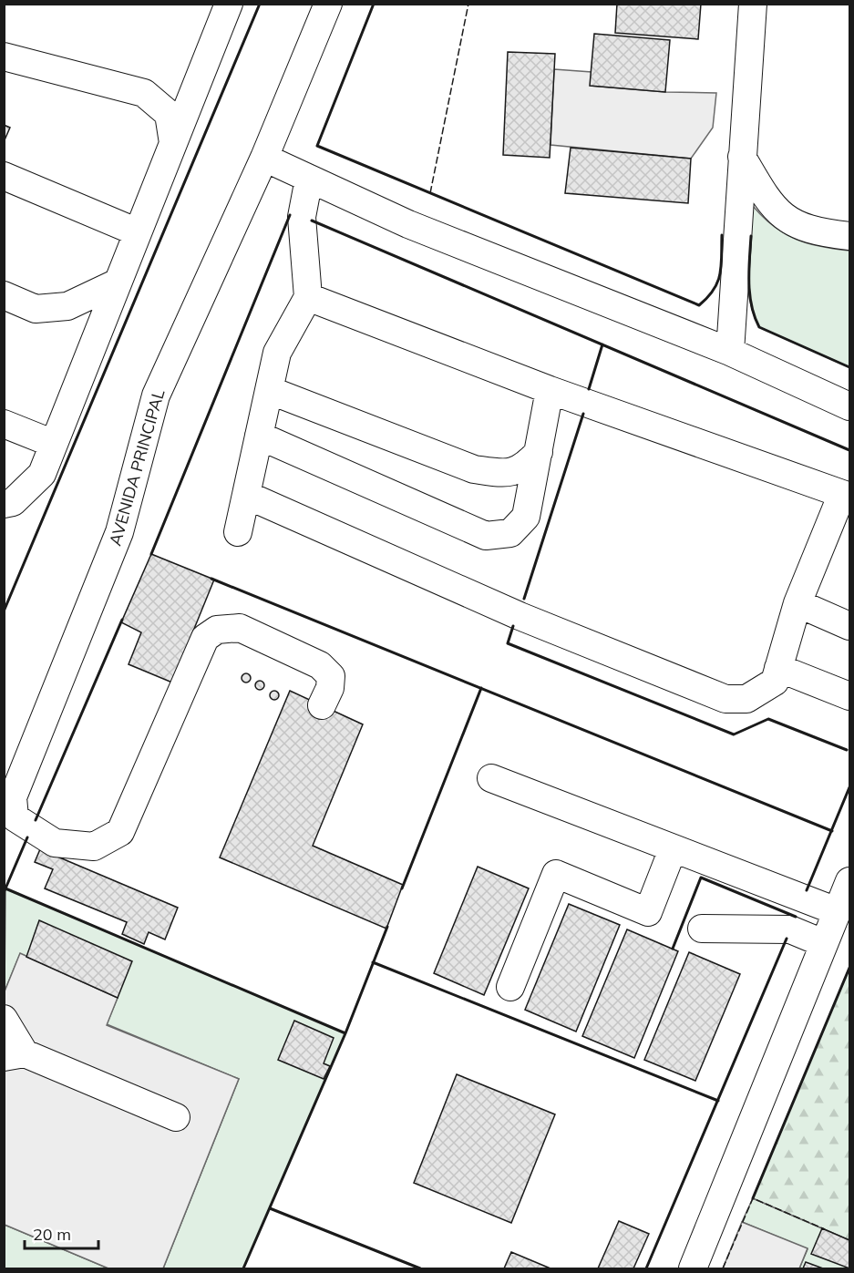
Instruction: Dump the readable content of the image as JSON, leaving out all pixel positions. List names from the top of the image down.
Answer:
{
  "streets": {
    "lane": ["AVENIDA PRINCIPAL"]
  },
  "scale_bar": "20 m"
}
